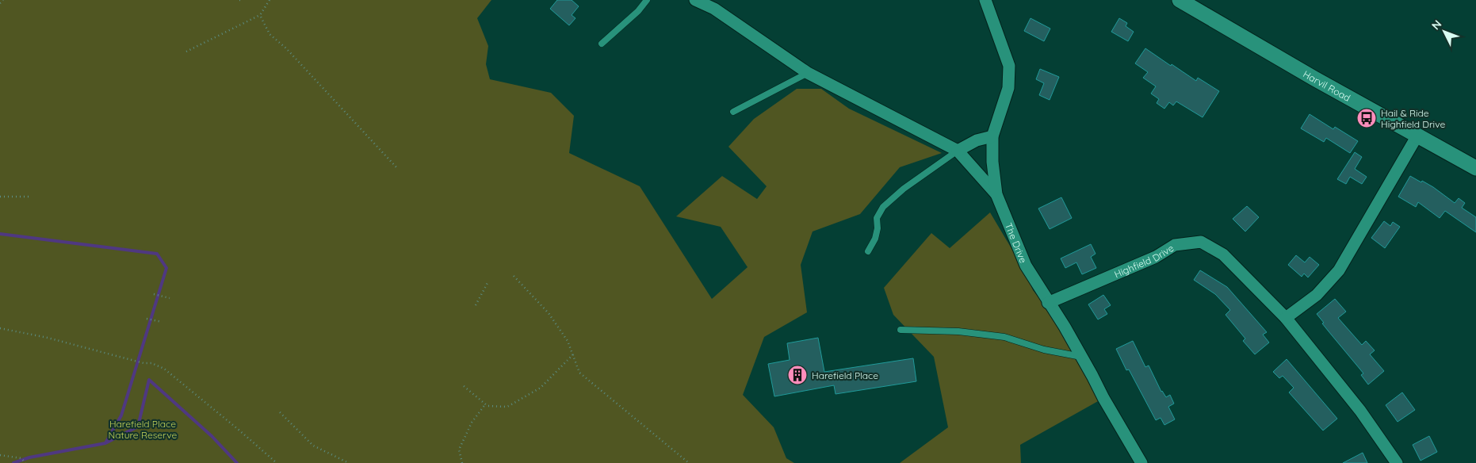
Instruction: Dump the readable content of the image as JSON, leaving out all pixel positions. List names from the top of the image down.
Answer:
{
  "streets": {
    "street": ["Harvil Road", "The Drive", "Highfield Drive"]
  },
  "crossings": [
    ["The Drive", "Highfield Drive"]
  ],
  "parks": ["Harefield Place Nature Reserve"],
  "places": {
    "bus stop": ["Hail & Ride Highfield Drive"],
    "building": ["Harefield Place"]
  },
  "north": "top left"
}
